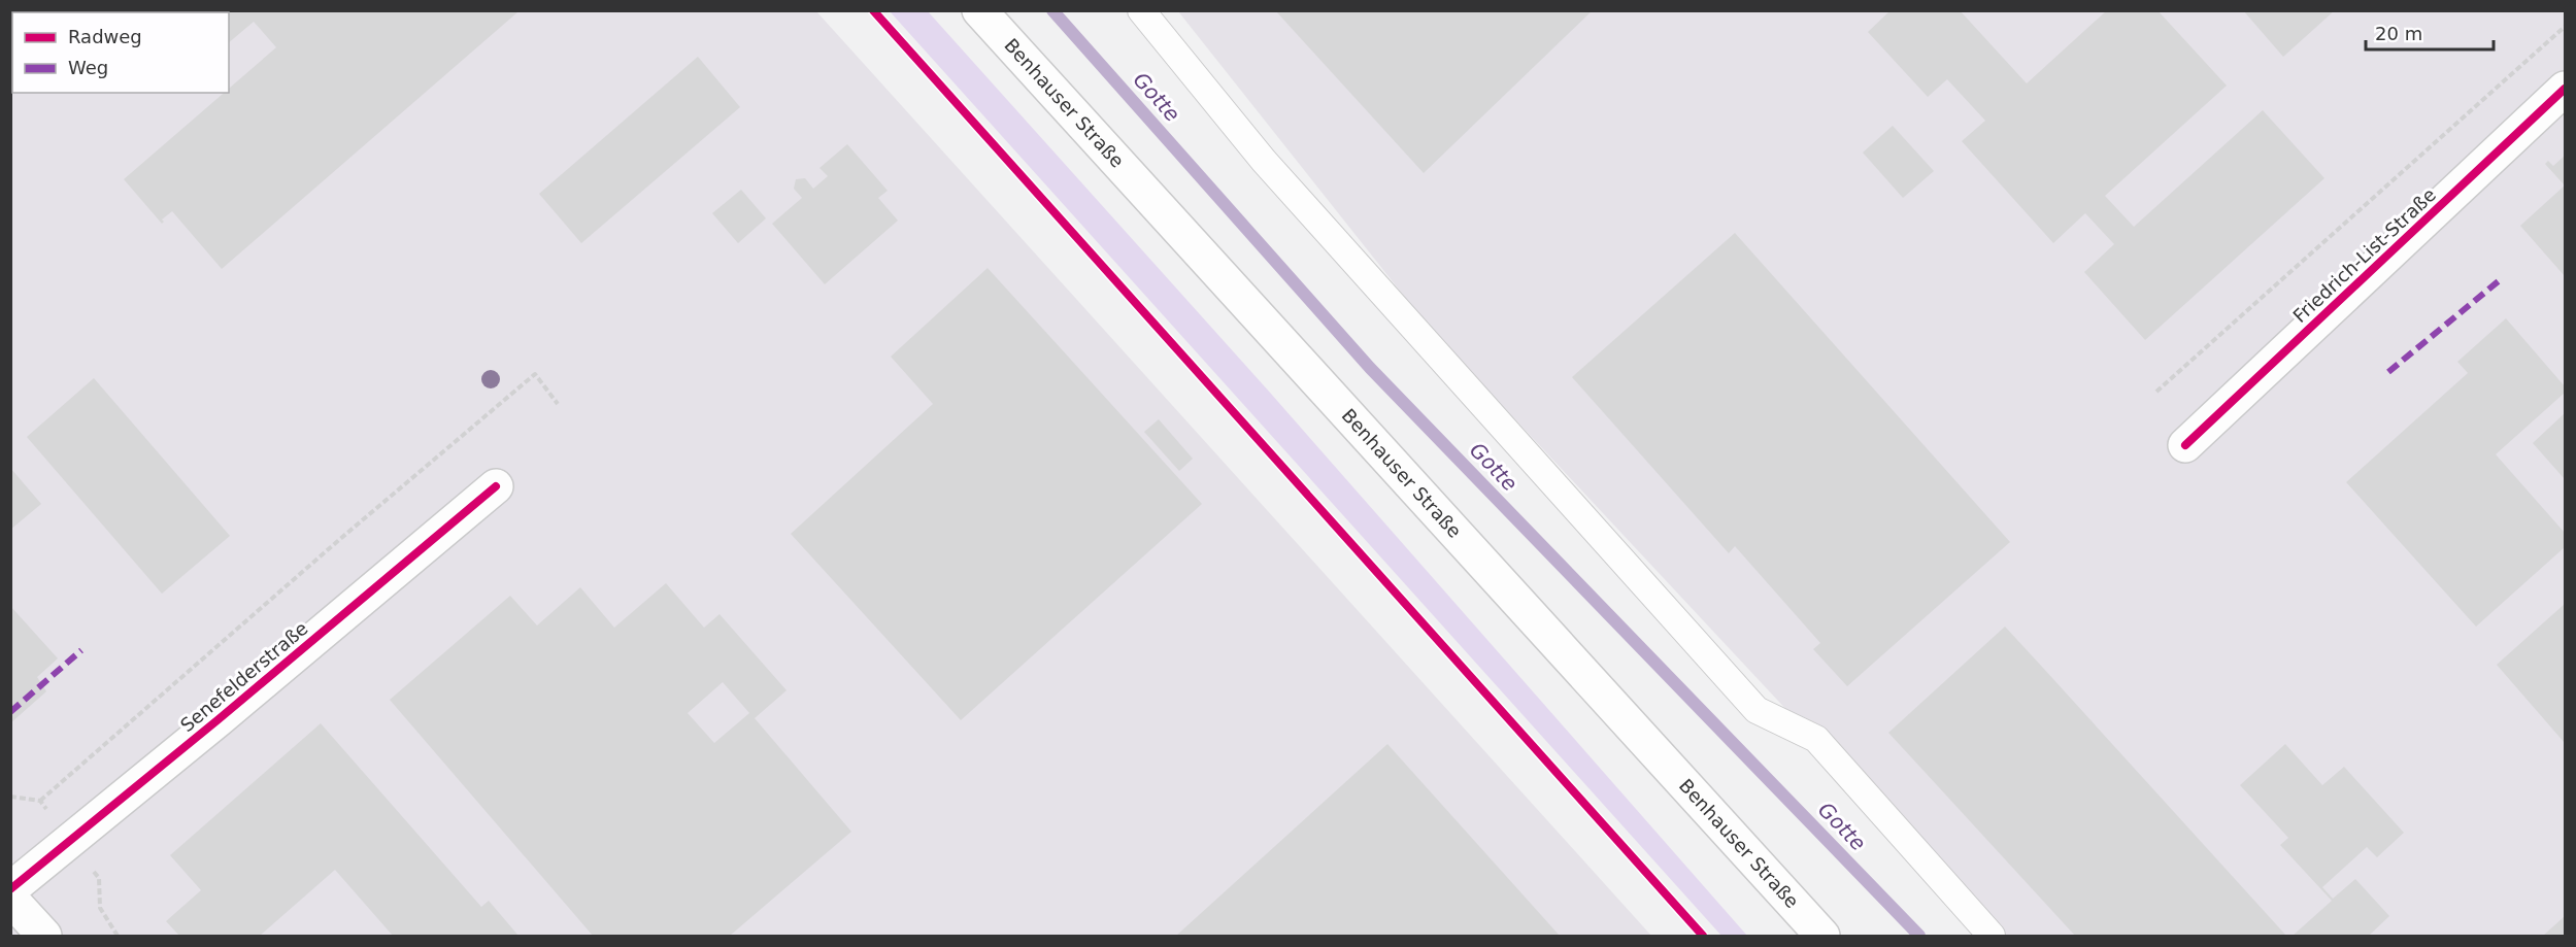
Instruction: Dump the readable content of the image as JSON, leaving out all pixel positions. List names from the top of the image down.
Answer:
{
  "streets": {
    "main road": ["Benhauser Straße", "Friedrich-List-Straße", "Senefelderstraße"]
  },
  "water": ["Gotte"],
  "legend": ["Radweg", "Weg"],
  "scale_bar": "20 m"
}
